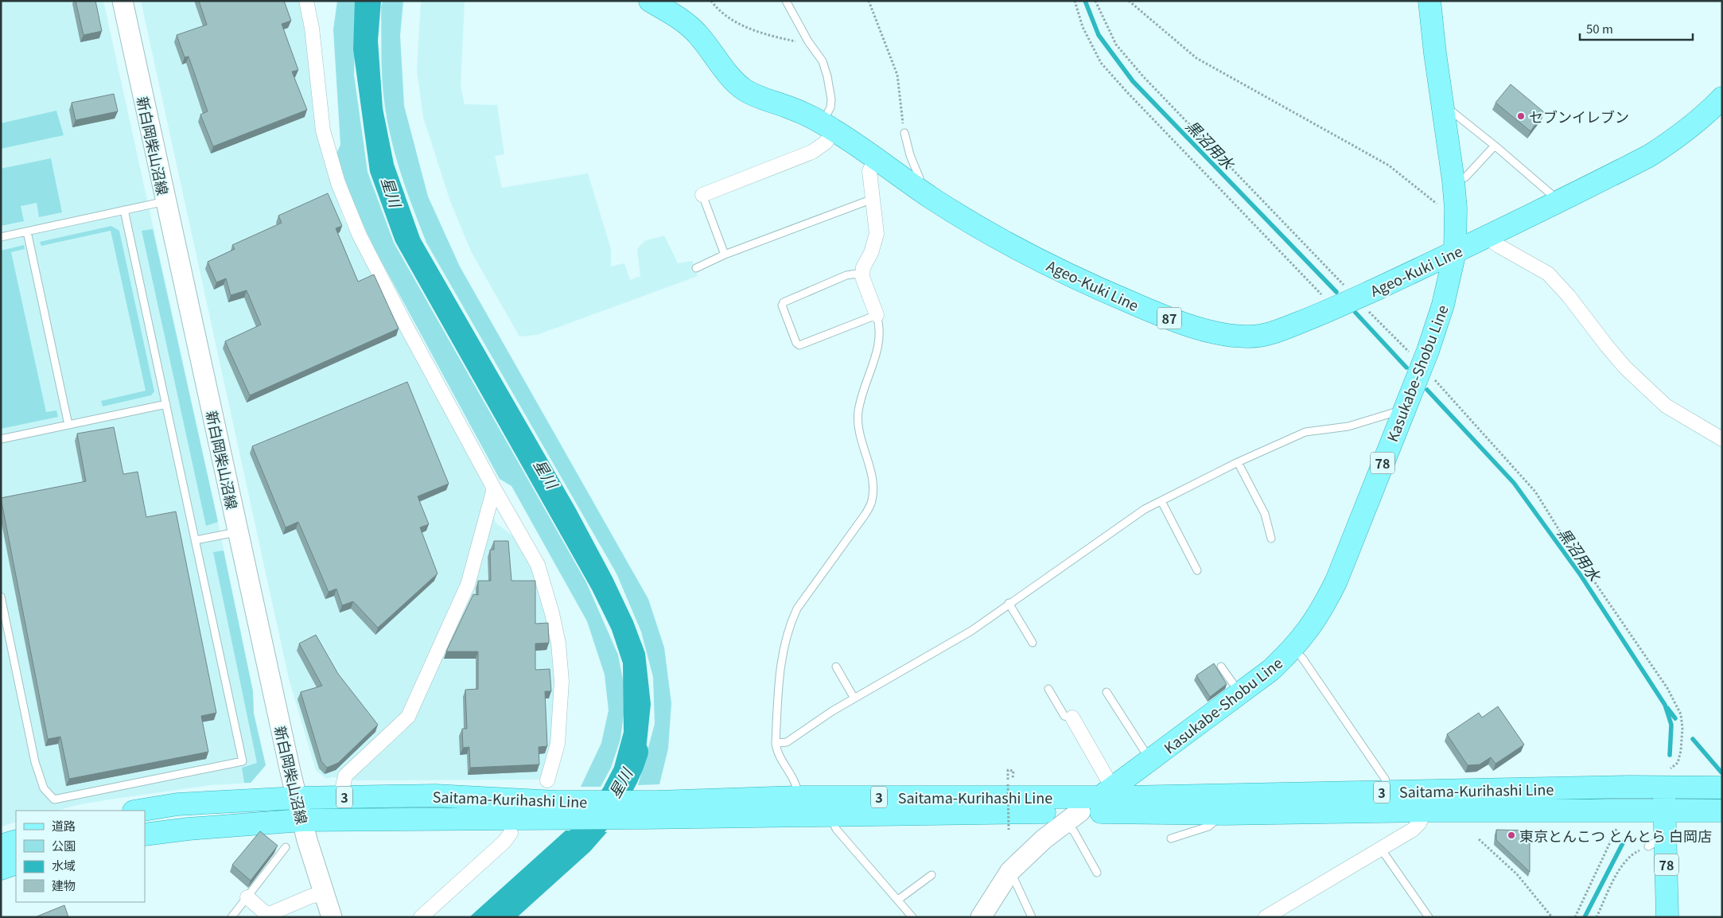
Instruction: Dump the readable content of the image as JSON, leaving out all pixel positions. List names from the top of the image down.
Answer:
{
  "streets": {
    "main road": [
      "Ageo-Kuki Line",
      "87",
      "Kasukabe-Shobu Line",
      "78",
      "Saitama-Kurihashi Line",
      "3"
    ],
    "street": ["新白岡柴山沼線"]
  },
  "crossings": [
    ["新白岡柴山沼線", "Saitama-Kurihashi Line"],
    ["Ageo-Kuki Line", "Kasukabe-Shobu Line"],
    ["Kasukabe-Shobu Line", "Saitama-Kurihashi Line"],
    ["78", "Saitama-Kurihashi Line"]
  ],
  "water": ["黒沼用水", "星川"],
  "places": ["セブンイレブン", "東京とんこつ とんとら 白岡店"],
  "legend": [
    "道路",
    "公園",
    "水域",
    "建物"
  ],
  "scale_bar": "50 m"
}
